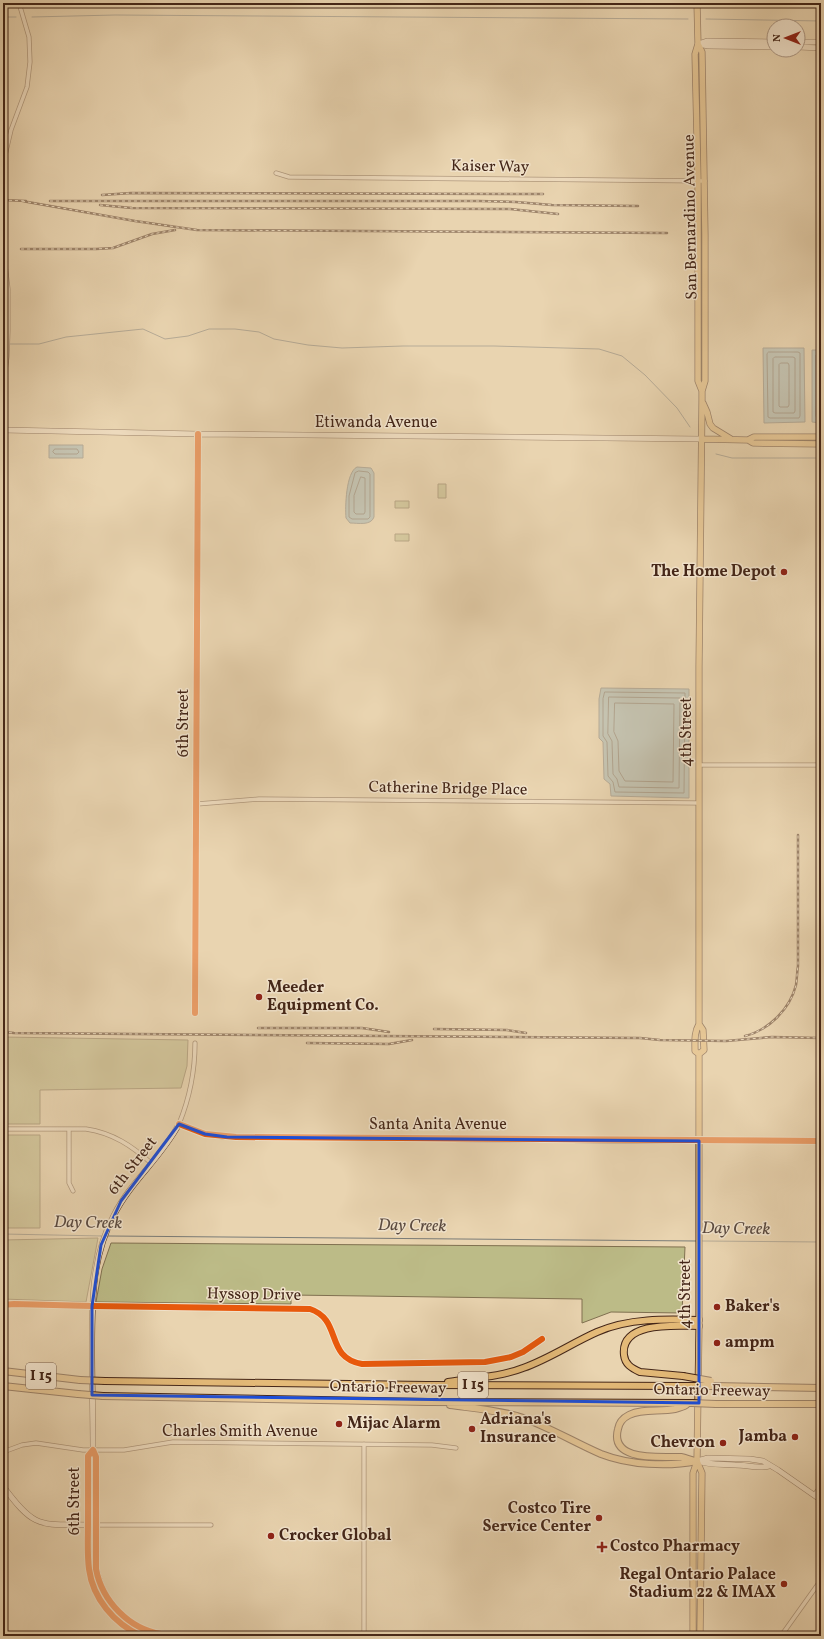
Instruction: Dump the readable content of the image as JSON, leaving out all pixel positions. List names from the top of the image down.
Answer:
{
  "streets": {
    "highway": ["I 15", "Ontario Freeway"],
    "main road": ["San Bernardino Avenue", "Etiwanda Avenue", "4th Street"],
    "street": [
      "Kaiser Way",
      "6th Street",
      "Catherine Bridge Place",
      "Santa Anita Avenue",
      "Hyssop Drive",
      "Charles Smith Avenue"
    ]
  },
  "crossings": [
    ["Kaiser Way", "San Bernardino Avenue"],
    ["San Bernardino Avenue", "Etiwanda Avenue"],
    ["San Bernardino Avenue", "4th Street"],
    ["Etiwanda Avenue", "6th Street"],
    ["Etiwanda Avenue", "4th Street"],
    ["6th Street", "Catherine Bridge Place"],
    ["6th Street", "Santa Anita Avenue"],
    ["6th Street", "Hyssop Drive"],
    ["6th Street", "Charles Smith Avenue"],
    ["4th Street", "Catherine Bridge Place"],
    ["4th Street", "Santa Anita Avenue"]
  ],
  "water": ["Day Creek"],
  "places": {
    "other": [
      "The Home Depot",
      "Meeder Equipment Co.",
      "Baker's",
      "ampm",
      "Mijac Alarm",
      "Adriana's Insurance",
      "Jamba",
      "Chevron",
      "Costco Tire Service Center",
      "Crocker Global",
      "Regal Ontario Palace Stadium 22 & IMAX"
    ],
    "health": ["Costco Pharmacy"]
  },
  "north": "left"
}
